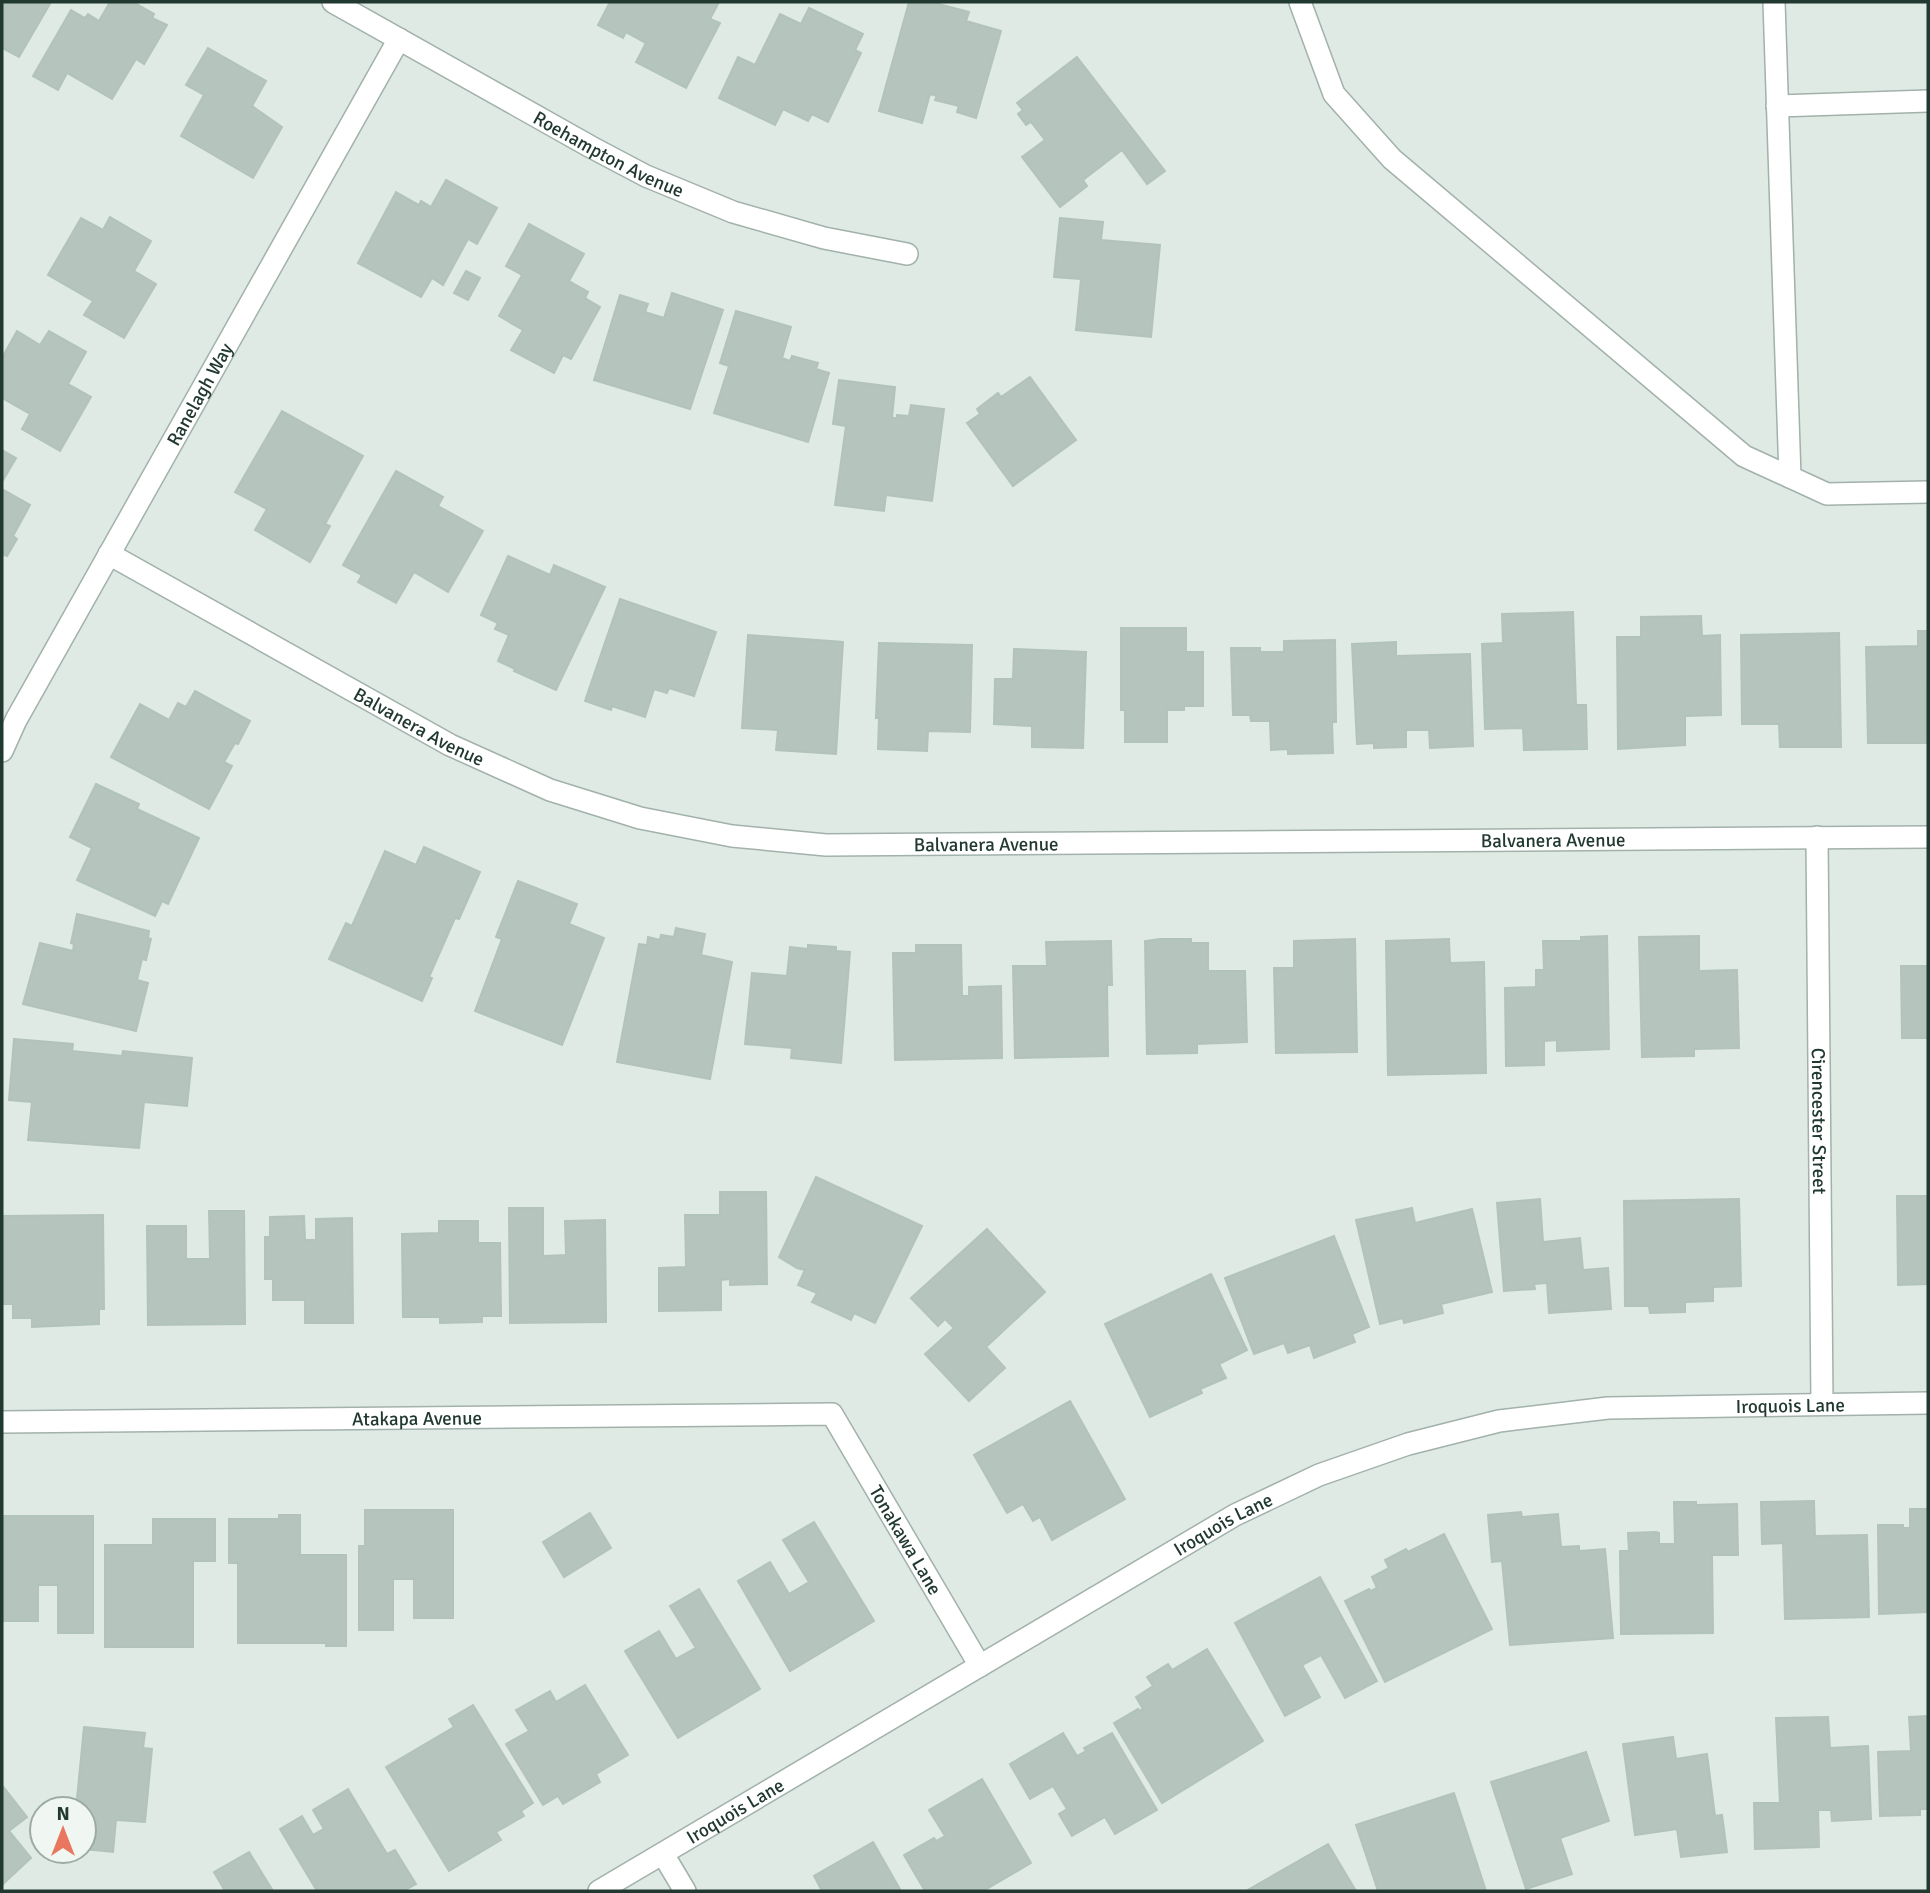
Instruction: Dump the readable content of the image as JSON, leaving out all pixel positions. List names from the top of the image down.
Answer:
{
  "streets": {
    "street": [
      "Roehampton Avenue",
      "Ranelagh Way",
      "Balvanera Avenue",
      "Cirencester Street",
      "Iroquois Lane",
      "Atakapa Avenue",
      "Tonakawa Lane"
    ]
  },
  "crossings": [
    ["Roehampton Avenue", "Ranelagh Way"],
    ["Ranelagh Way", "Balvanera Avenue"],
    ["Balvanera Avenue", "Cirencester Street"],
    ["Cirencester Street", "Iroquois Lane"],
    ["Iroquois Lane", "Tonakawa Lane"],
    ["Atakapa Avenue", "Tonakawa Lane"]
  ],
  "north": "top"
}
